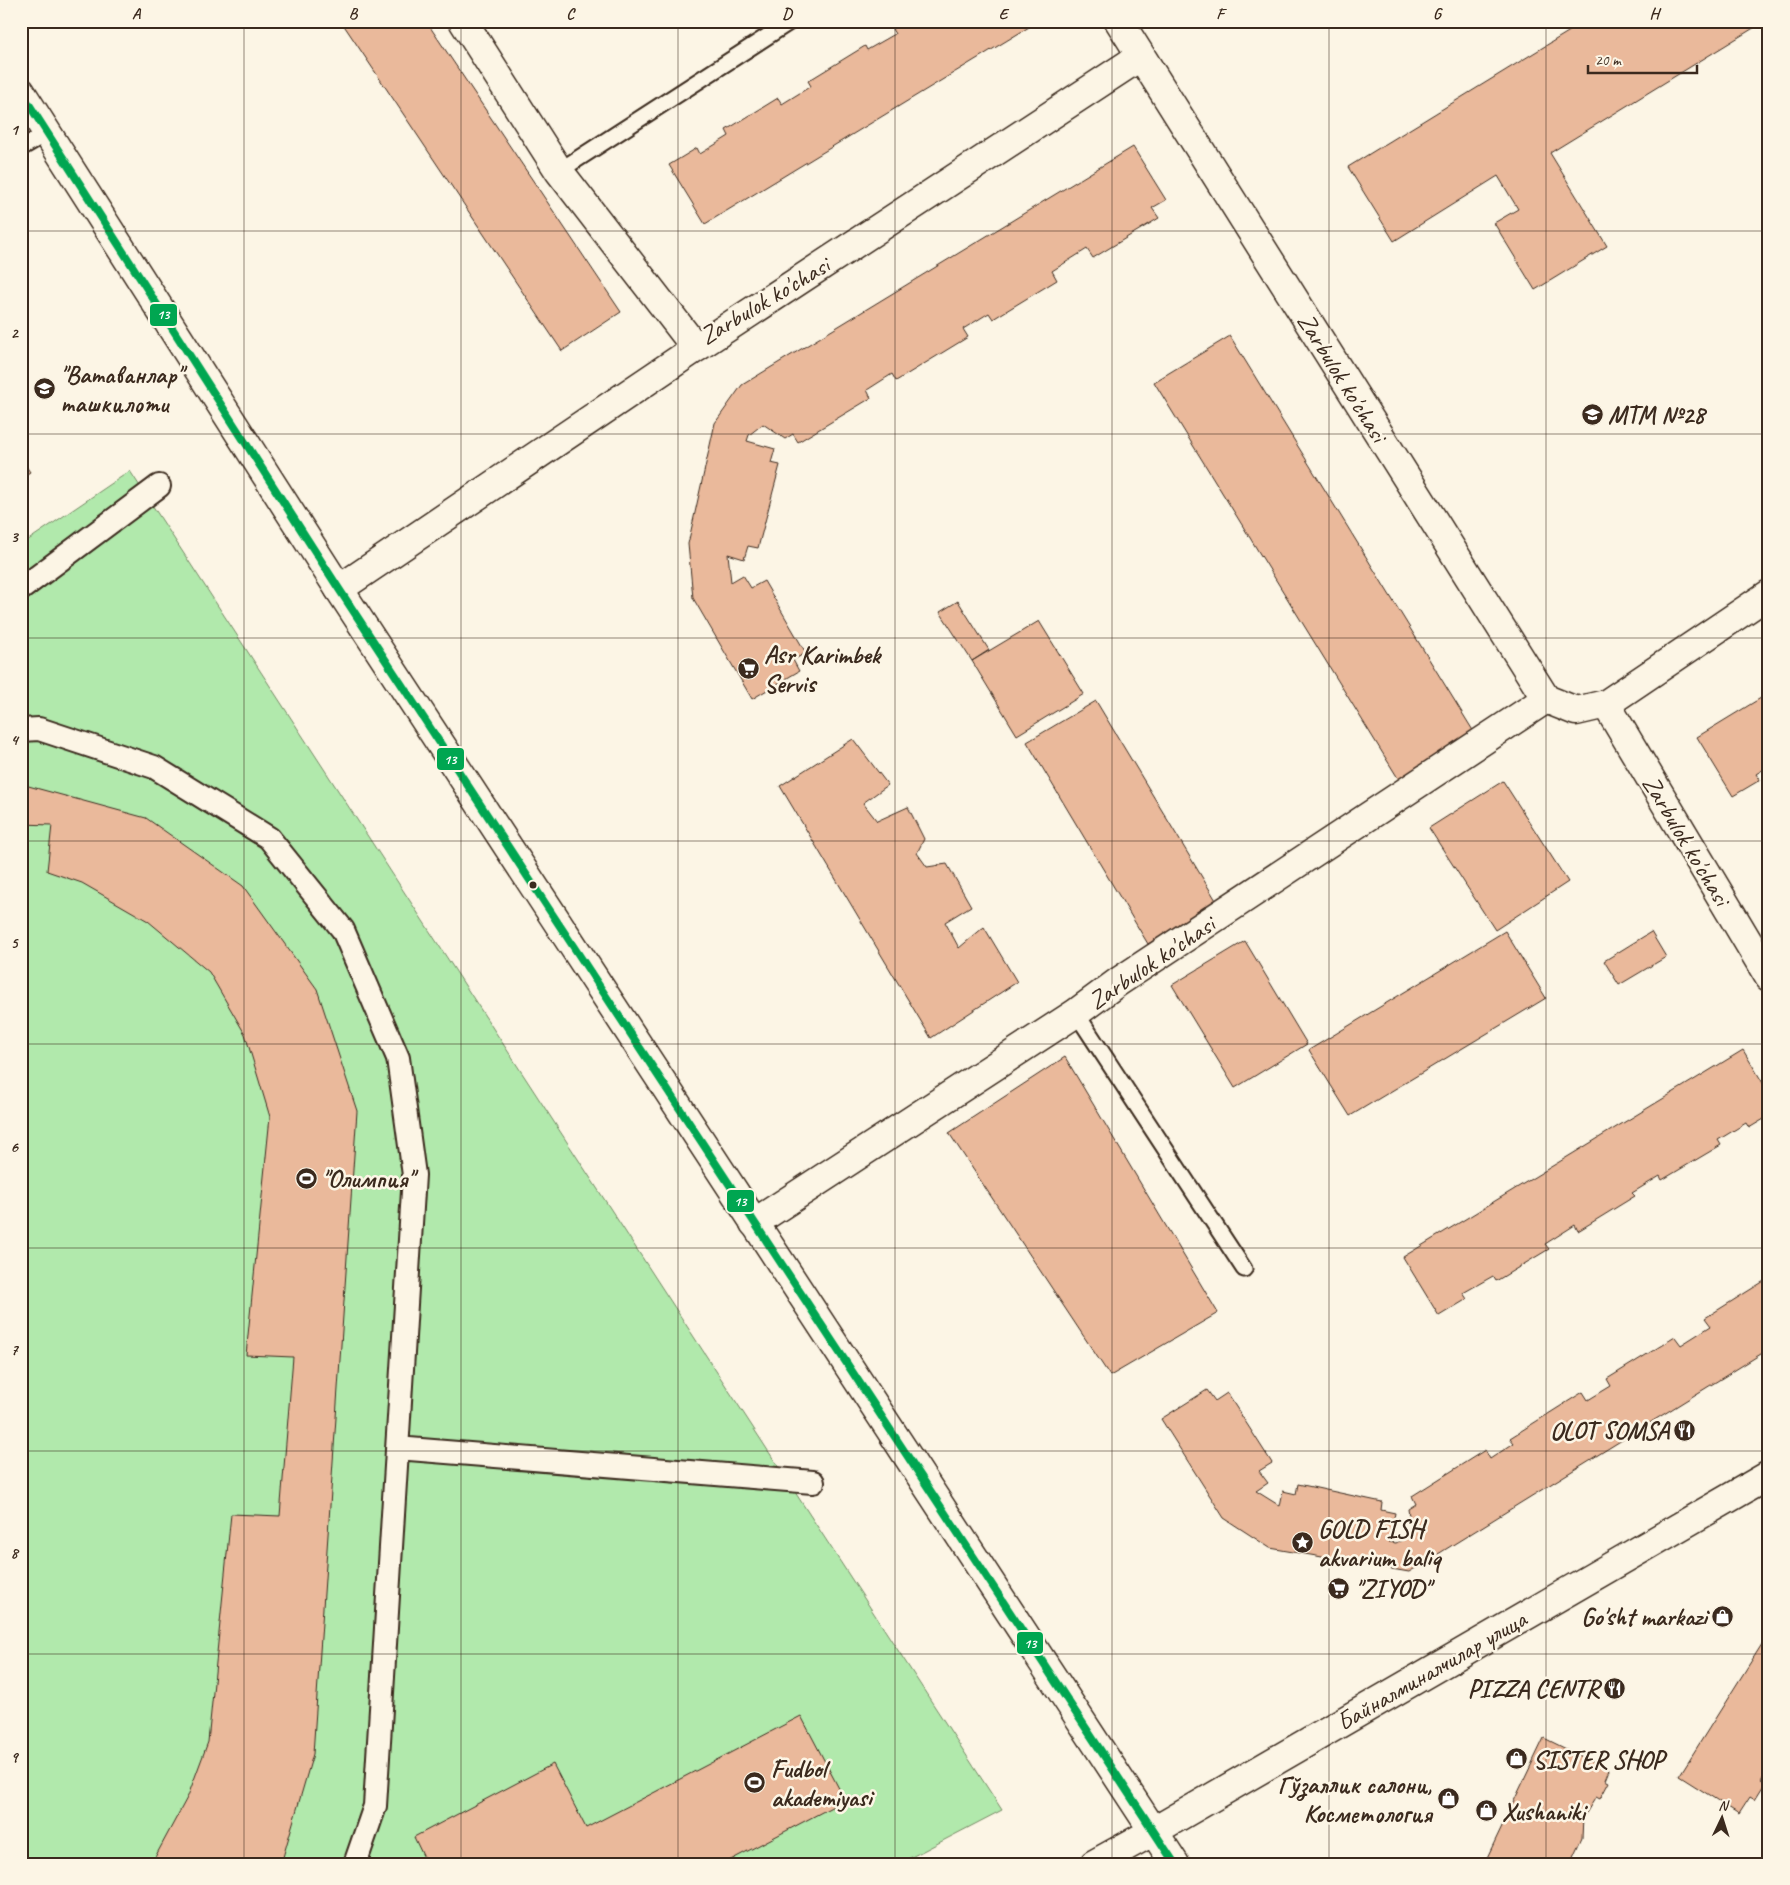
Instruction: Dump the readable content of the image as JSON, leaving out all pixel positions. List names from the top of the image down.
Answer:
{
  "streets": {
    "street": ["Zarbulok ko'chasi", "Байналминалчилар улица"]
  },
  "places": {
    "school or university": ["\"Ватаванлар\" ташкилоти", "MTM №28"],
    "supermarket": ["Asr Karimbek Servis", "\"ZIYOD\""],
    "sports": ["\"Олимпия\"", "Fudbol akademiyasi"],
    "restaurant": ["OLOT SOMSA", "PIZZA CENTR"],
    "place": ["GOLD FISH akvarium baliq"],
    "shop": [
      "Go'sht markazi",
      "SISTER SHOP",
      "Гўзаллик салони, Косметология",
      "Xushaniki"
    ]
  },
  "lines": ["transit line 13"],
  "scale_bar": "20 m",
  "north": "top",
  "grid": {
    "columns": [
      "A",
      "B",
      "C",
      "D",
      "E",
      "F",
      "G",
      "H"
    ],
    "rows": [
      "1",
      "2",
      "3",
      "4",
      "5",
      "6",
      "7",
      "8",
      "9"
    ]
  }
}
